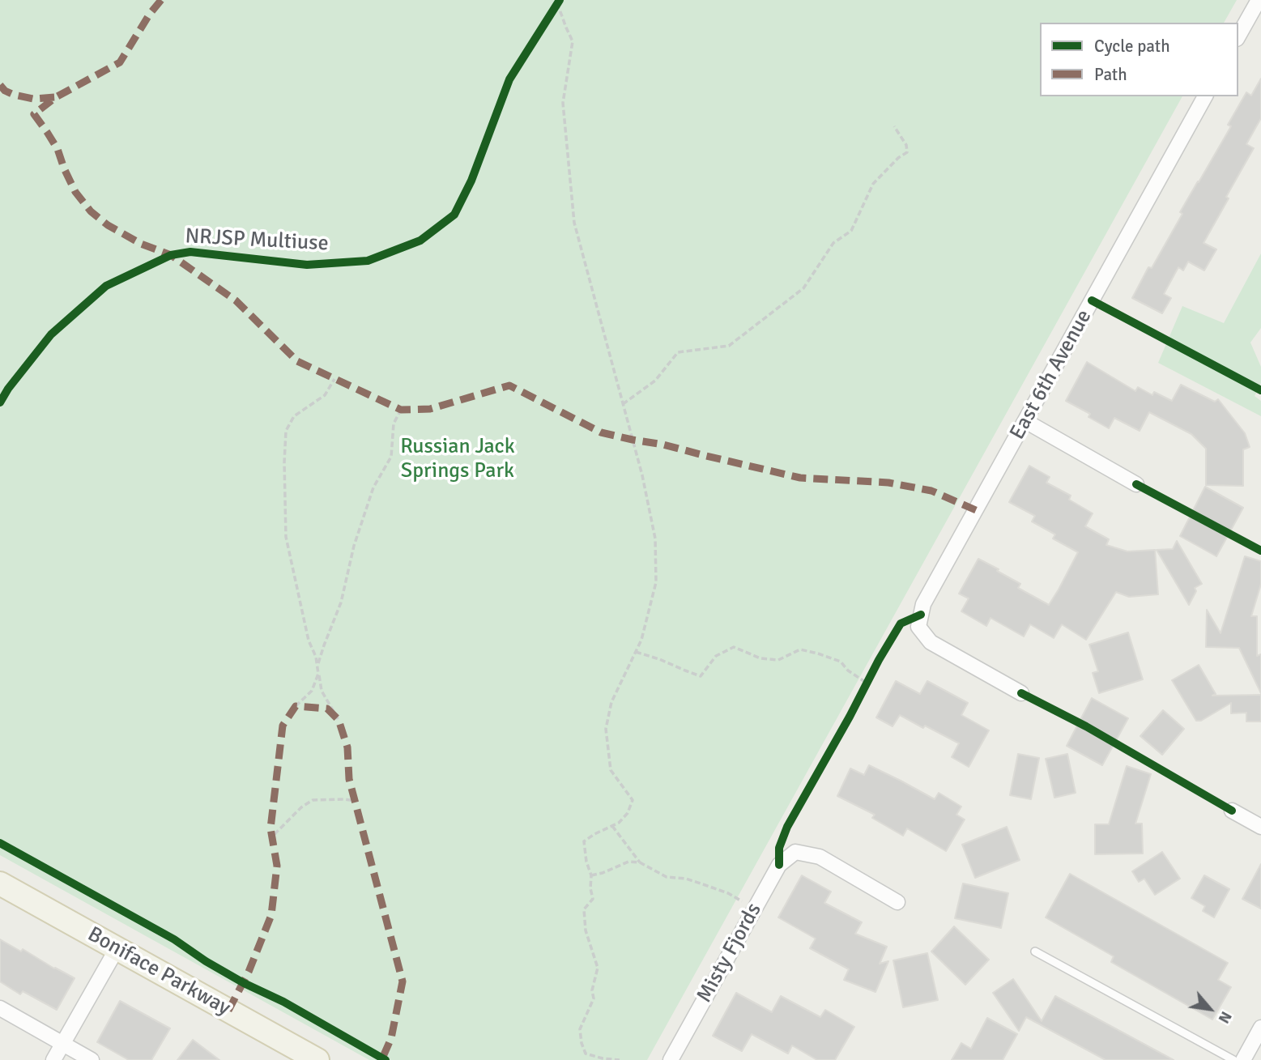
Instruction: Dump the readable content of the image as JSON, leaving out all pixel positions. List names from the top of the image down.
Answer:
{
  "streets": {
    "main road": ["Boniface Parkway"],
    "street": ["East 6th Avenue", "Misty Fjords"],
    "cycle path": ["NRJSP Multiuse"]
  },
  "parks": ["Russian Jack Springs Park"],
  "legend": ["Cycle path", "Path"],
  "north": "bottom right"
}
